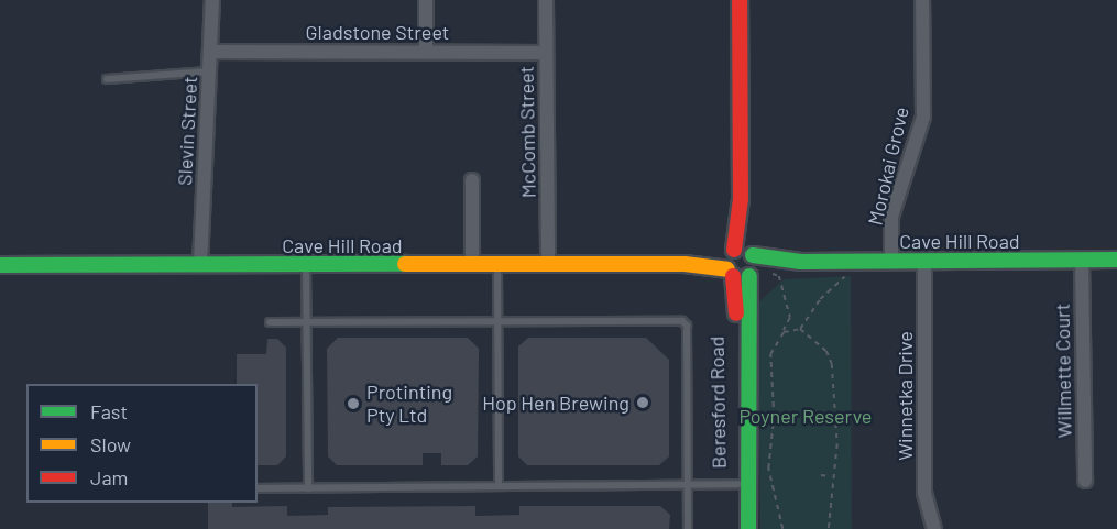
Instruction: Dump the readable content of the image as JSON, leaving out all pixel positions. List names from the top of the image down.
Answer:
{
  "streets": {
    "main road": ["Cave Hill Road", "Beresford Road"],
    "street": [
      "Gladstone Street",
      "Slevin Street",
      "McComb Street",
      "Morokai Grove",
      "Willmette Court",
      "Winnetka Drive"
    ]
  },
  "crossings": [
    ["Gladstone Street", "Slevin Street"],
    ["Gladstone Street", "McComb Street"],
    ["Slevin Street", "Cave Hill Road"],
    ["McComb Street", "Cave Hill Road"],
    ["Morokai Grove", "Cave Hill Road"],
    ["Cave Hill Road", "Willmette Court"],
    ["Cave Hill Road", "Winnetka Drive"],
    ["Cave Hill Road", "Beresford Road"]
  ],
  "parks": ["Poyner Reserve"],
  "places": ["Hop Hen Brewing", "Protinting Pty Ltd"],
  "legend": ["Fast", "Slow", "Jam"]
}
